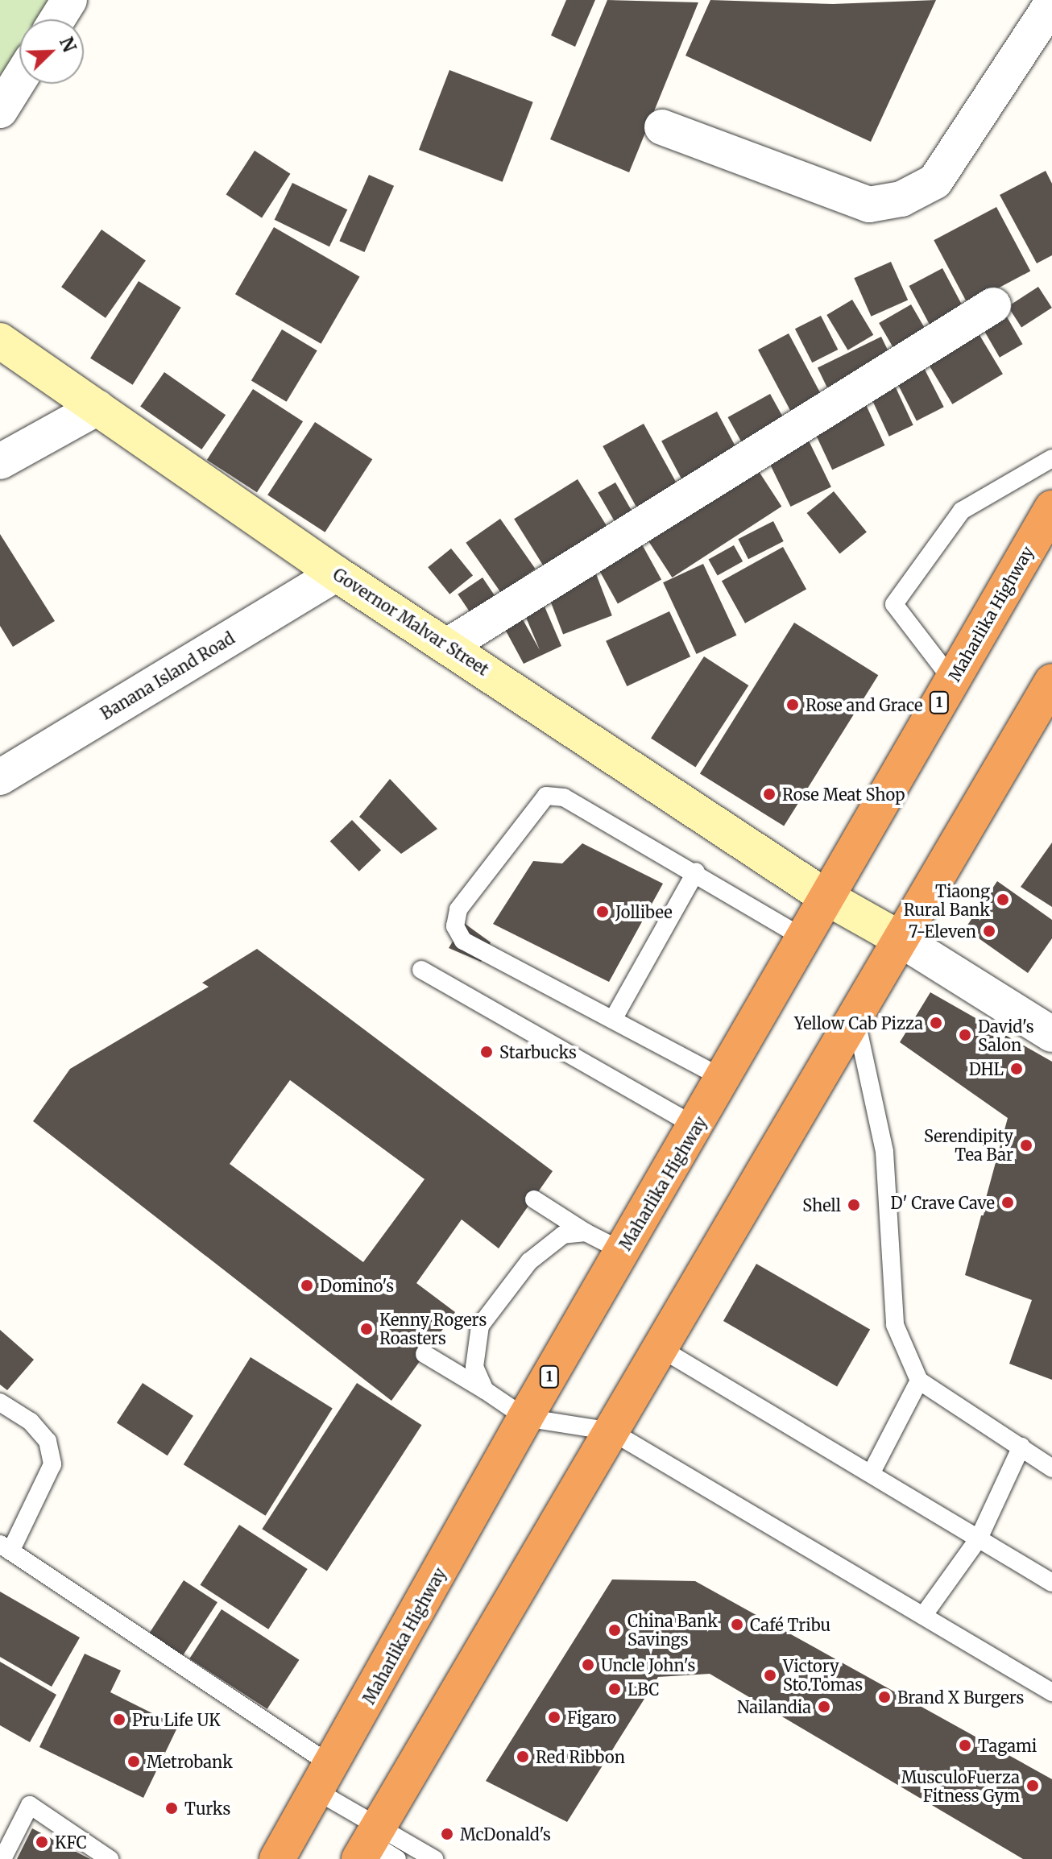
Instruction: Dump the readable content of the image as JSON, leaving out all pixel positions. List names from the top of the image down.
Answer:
{
  "streets": {
    "highway": ["Maharlika Highway", "1"],
    "street": ["Governor Malvar Street", "Banana Island Road"]
  },
  "crossings": [
    ["Maharlika Highway", "Governor Malvar Street"],
    ["Governor Malvar Street", "Banana Island Road"]
  ],
  "places": [
    "Rose and Grace",
    "Rose Meat Shop",
    "Tiaong Rural Bank",
    "Jollibee",
    "7-Eleven",
    "Yellow Cab Pizza",
    "David's Salon",
    "Starbucks",
    "DHL",
    "Serendipity Tea Bar",
    "D' Crave Cave",
    "Shell",
    "Domino's",
    "Kenny Rogers Roasters",
    "Café Tribu",
    "China Bank Savings",
    "Uncle John's",
    "Victory Sto.Tomas",
    "LBC",
    "Brand X Burgers",
    "Nailandia",
    "Figaro",
    "Pru Life UK",
    "Tagami",
    "Red Ribbon",
    "Metrobank",
    "MusculoFuerza Fitness Gym",
    "Turks",
    "McDonald's",
    "KFC"
  ],
  "north": "top right"
}
